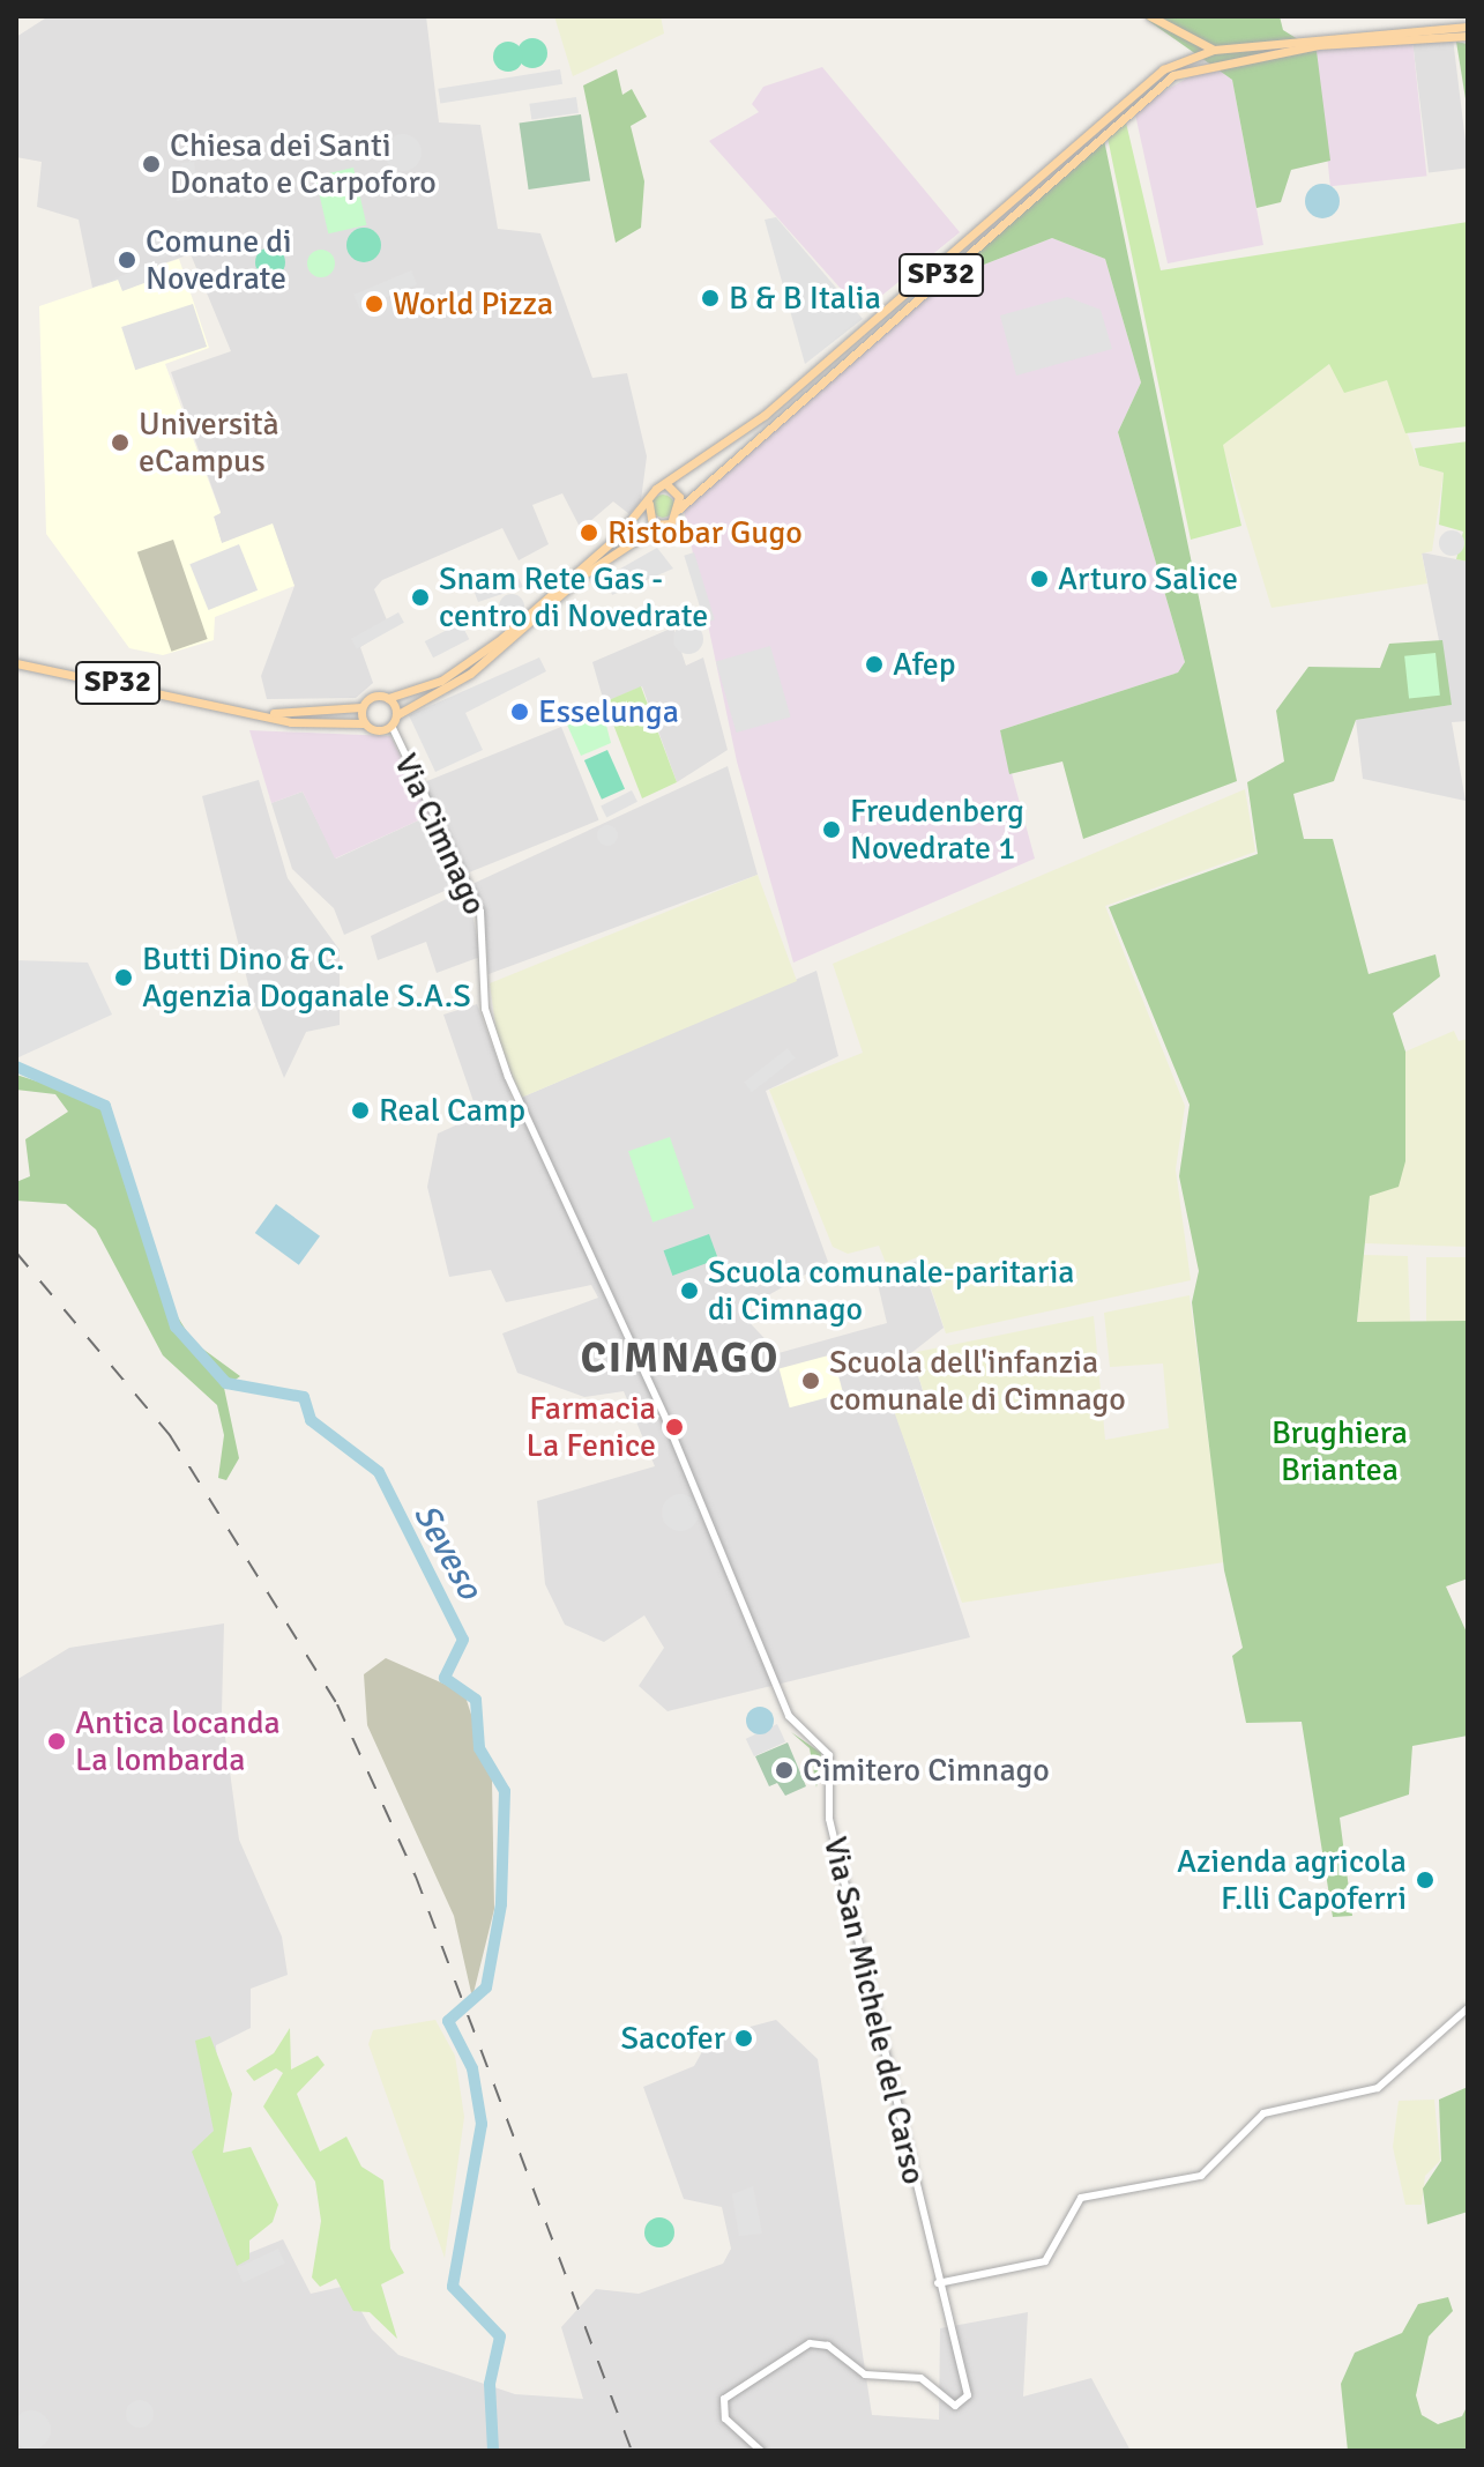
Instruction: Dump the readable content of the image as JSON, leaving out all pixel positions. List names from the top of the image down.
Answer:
{
  "streets": {
    "main road": ["SP32"],
    "street": ["Via Cimnago", "Via San Michele del Carso"]
  },
  "crossings": [
    ["SP32", "Via Cimnago"],
    ["Via Cimnago", "Via San Michele del Carso"]
  ],
  "districts": ["CIMNAGO"],
  "water": ["Seveso"],
  "parks": ["Brughiera Briantea"],
  "places": [
    "Chiesa dei Santi Donato e Carpoforo",
    "Comune di Novedrate",
    "B & B Italia",
    "World Pizza",
    "Università eCampus",
    "Ristobar Gugo",
    "Arturo Salice",
    "Snam Rete Gas - centro di Novedrate",
    "Afep",
    "Esselunga",
    "Freudenberg Novedrate 1",
    "Butti Dino & C. Agenzia Doganale S.A.S",
    "Real Camp",
    "Scuola comunale-paritaria di Cimnago",
    "Scuola dell'infanzia comunale di Cimnago",
    "Farmacia La Fenice",
    "Antica locanda La lombarda",
    "Cimitero Cimnago",
    "Azienda agricola F.lli Capoferri",
    "Sacofer"
  ]
}
